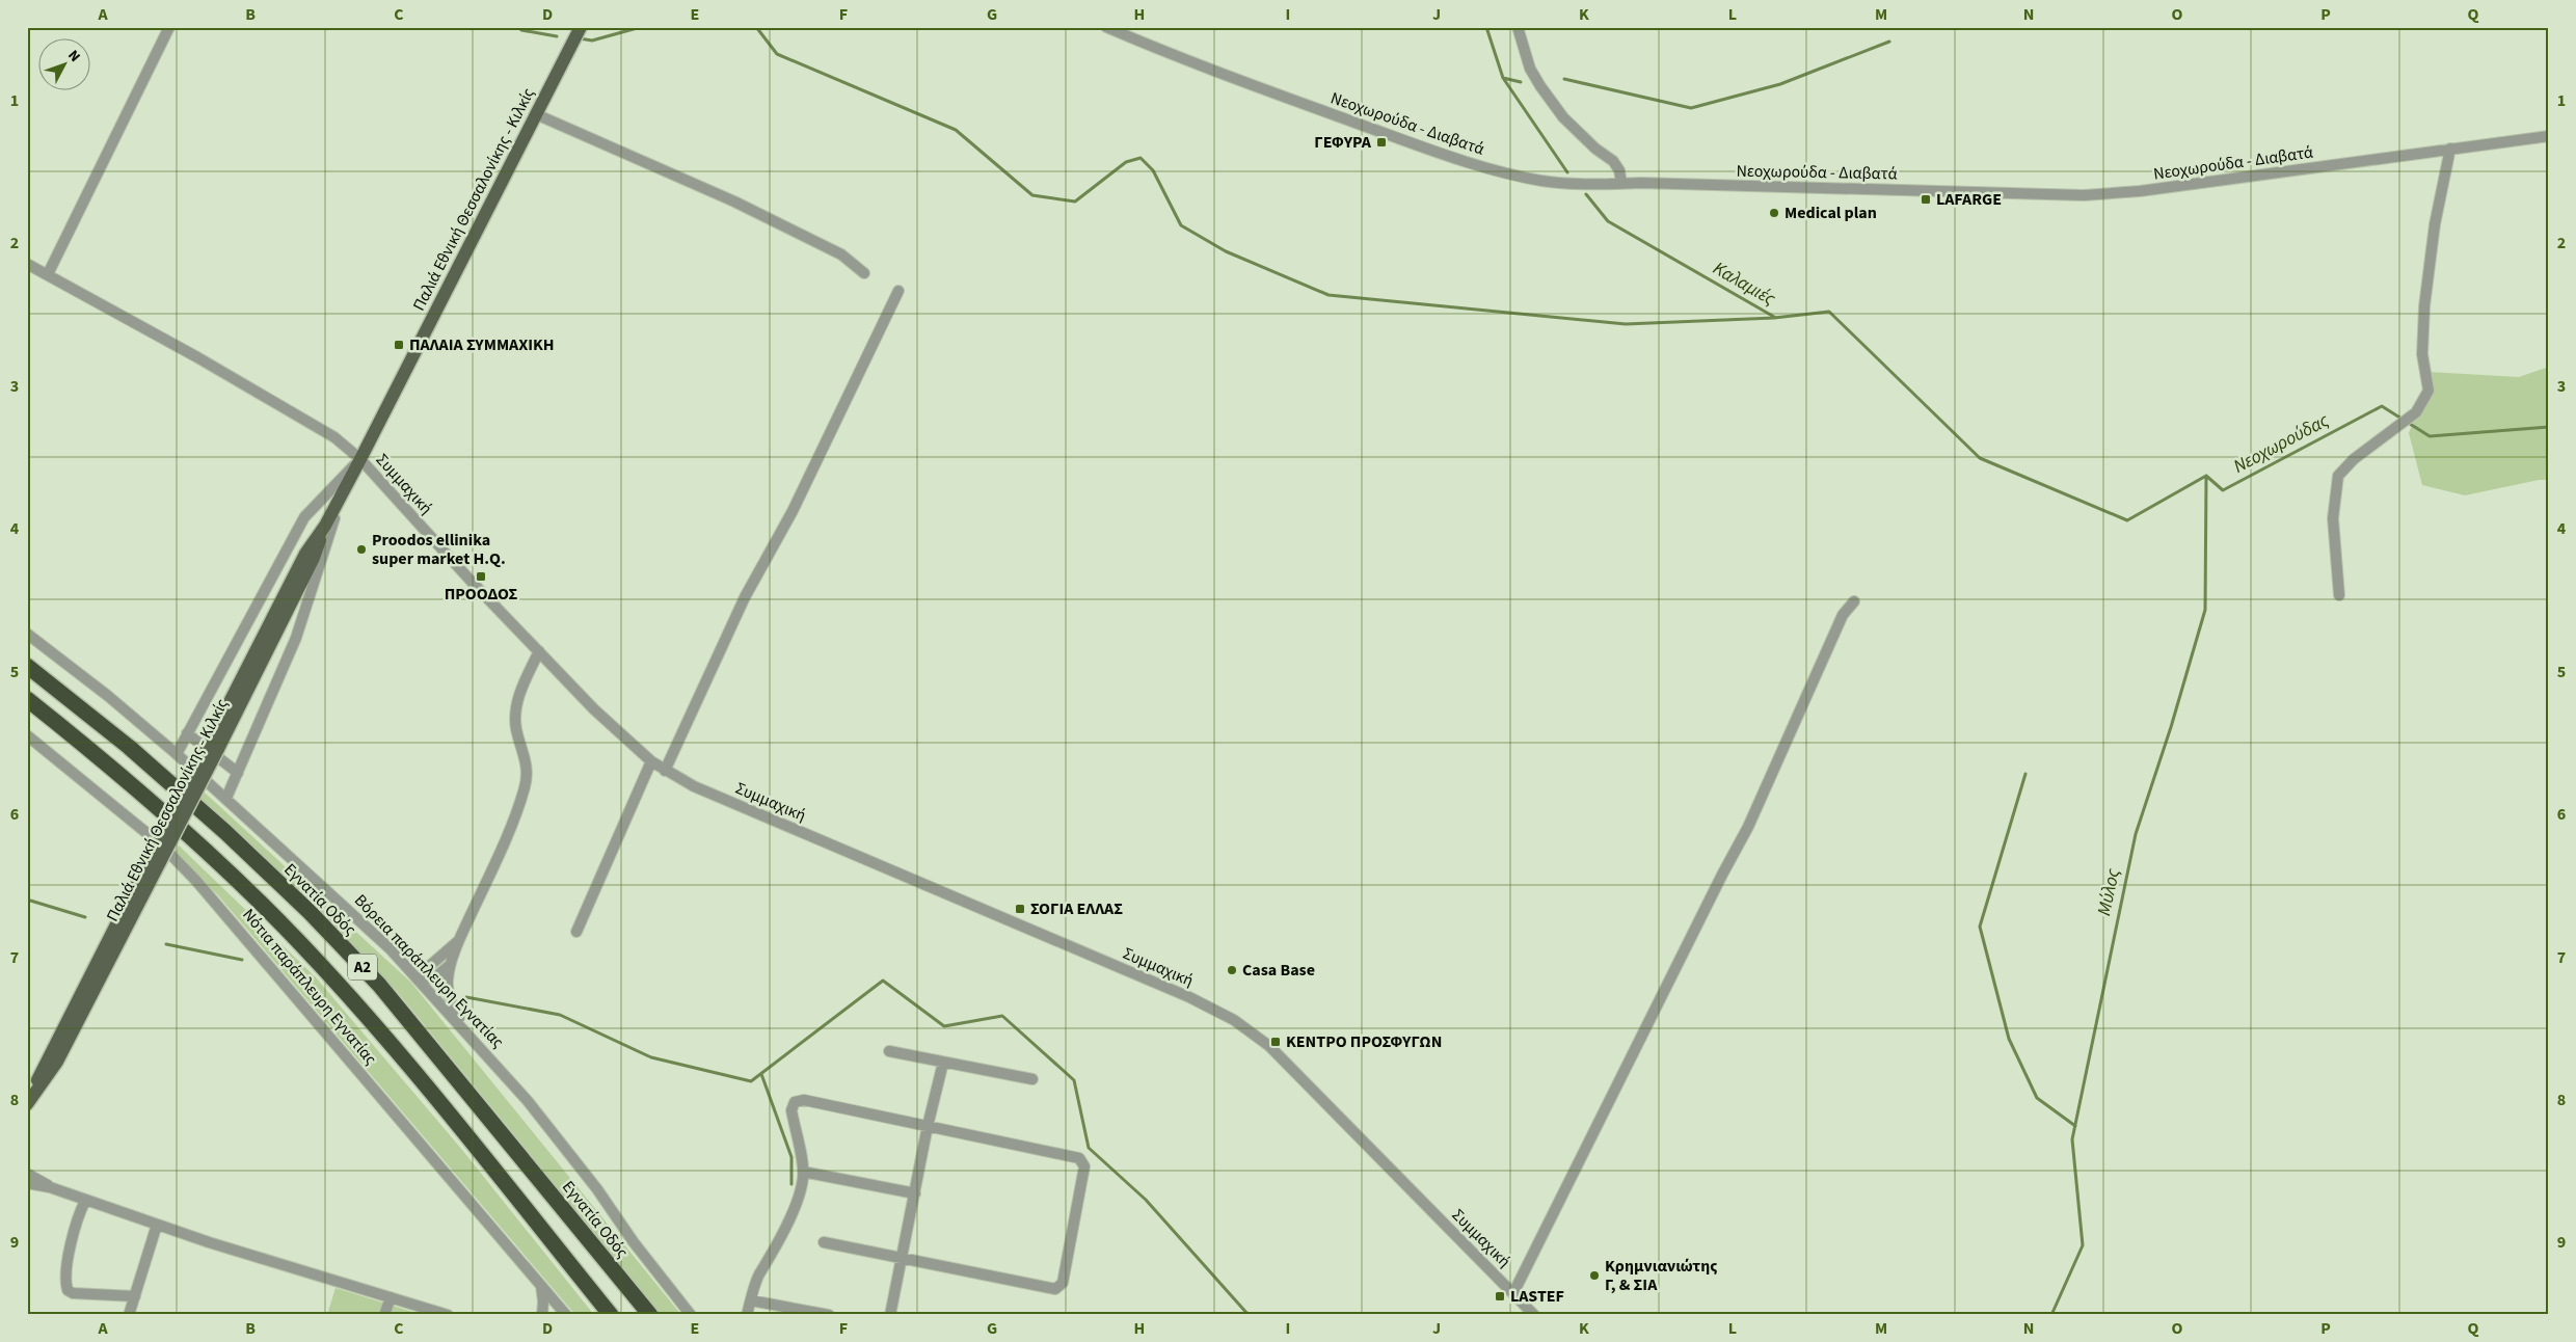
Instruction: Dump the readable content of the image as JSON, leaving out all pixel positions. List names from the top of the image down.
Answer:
{
  "streets": {
    "highway": ["Εγνατία Οδός", "Α2"],
    "main road": ["Παλιά Εθνική Θεσσαλονίκης - Κιλκίς"],
    "street": [
      "Νεοχωρούδα - Διαβατά",
      "Συμμαχική",
      "Βόρεια παράπλευρη Εγνατίας",
      "Νότια παράπλευρη Εγνατίας"
    ]
  },
  "crossings": [
    ["Παλιά Εθνική Θεσσαλονίκης - Κιλκίς", "Συμμαχική"]
  ],
  "water": ["Καλαμιές", "Νεοχωρούδας", "Μύλος"],
  "places": {
    "transit": [
      "ΓΕΦΥΡΑ",
      "LAFARGE",
      "ΠΑΛΑΙΑ ΣΥΜΜΑΧΙΚΗ",
      "ΠΡΟΟΔΟΣ",
      "ΣΟΓΙΑ ΕΛΛΑΣ",
      "ΚΕΝΤΡΟ ΠΡΟΣΦΥΓΩΝ",
      "LASTEF"
    ],
    "other": [
      "Medical plan",
      "Proodos ellinika super market H.Q.",
      "Casa Base",
      "Κρημνιανιώτης Γ, & ΣΙΑ"
    ]
  },
  "north": "top right",
  "grid": {
    "columns": [
      "A",
      "B",
      "C",
      "D",
      "E",
      "F",
      "G",
      "H",
      "I",
      "J",
      "K",
      "L",
      "M",
      "N",
      "O",
      "P",
      "Q"
    ],
    "rows": [
      "1",
      "2",
      "3",
      "4",
      "5",
      "6",
      "7",
      "8",
      "9"
    ]
  }
}
